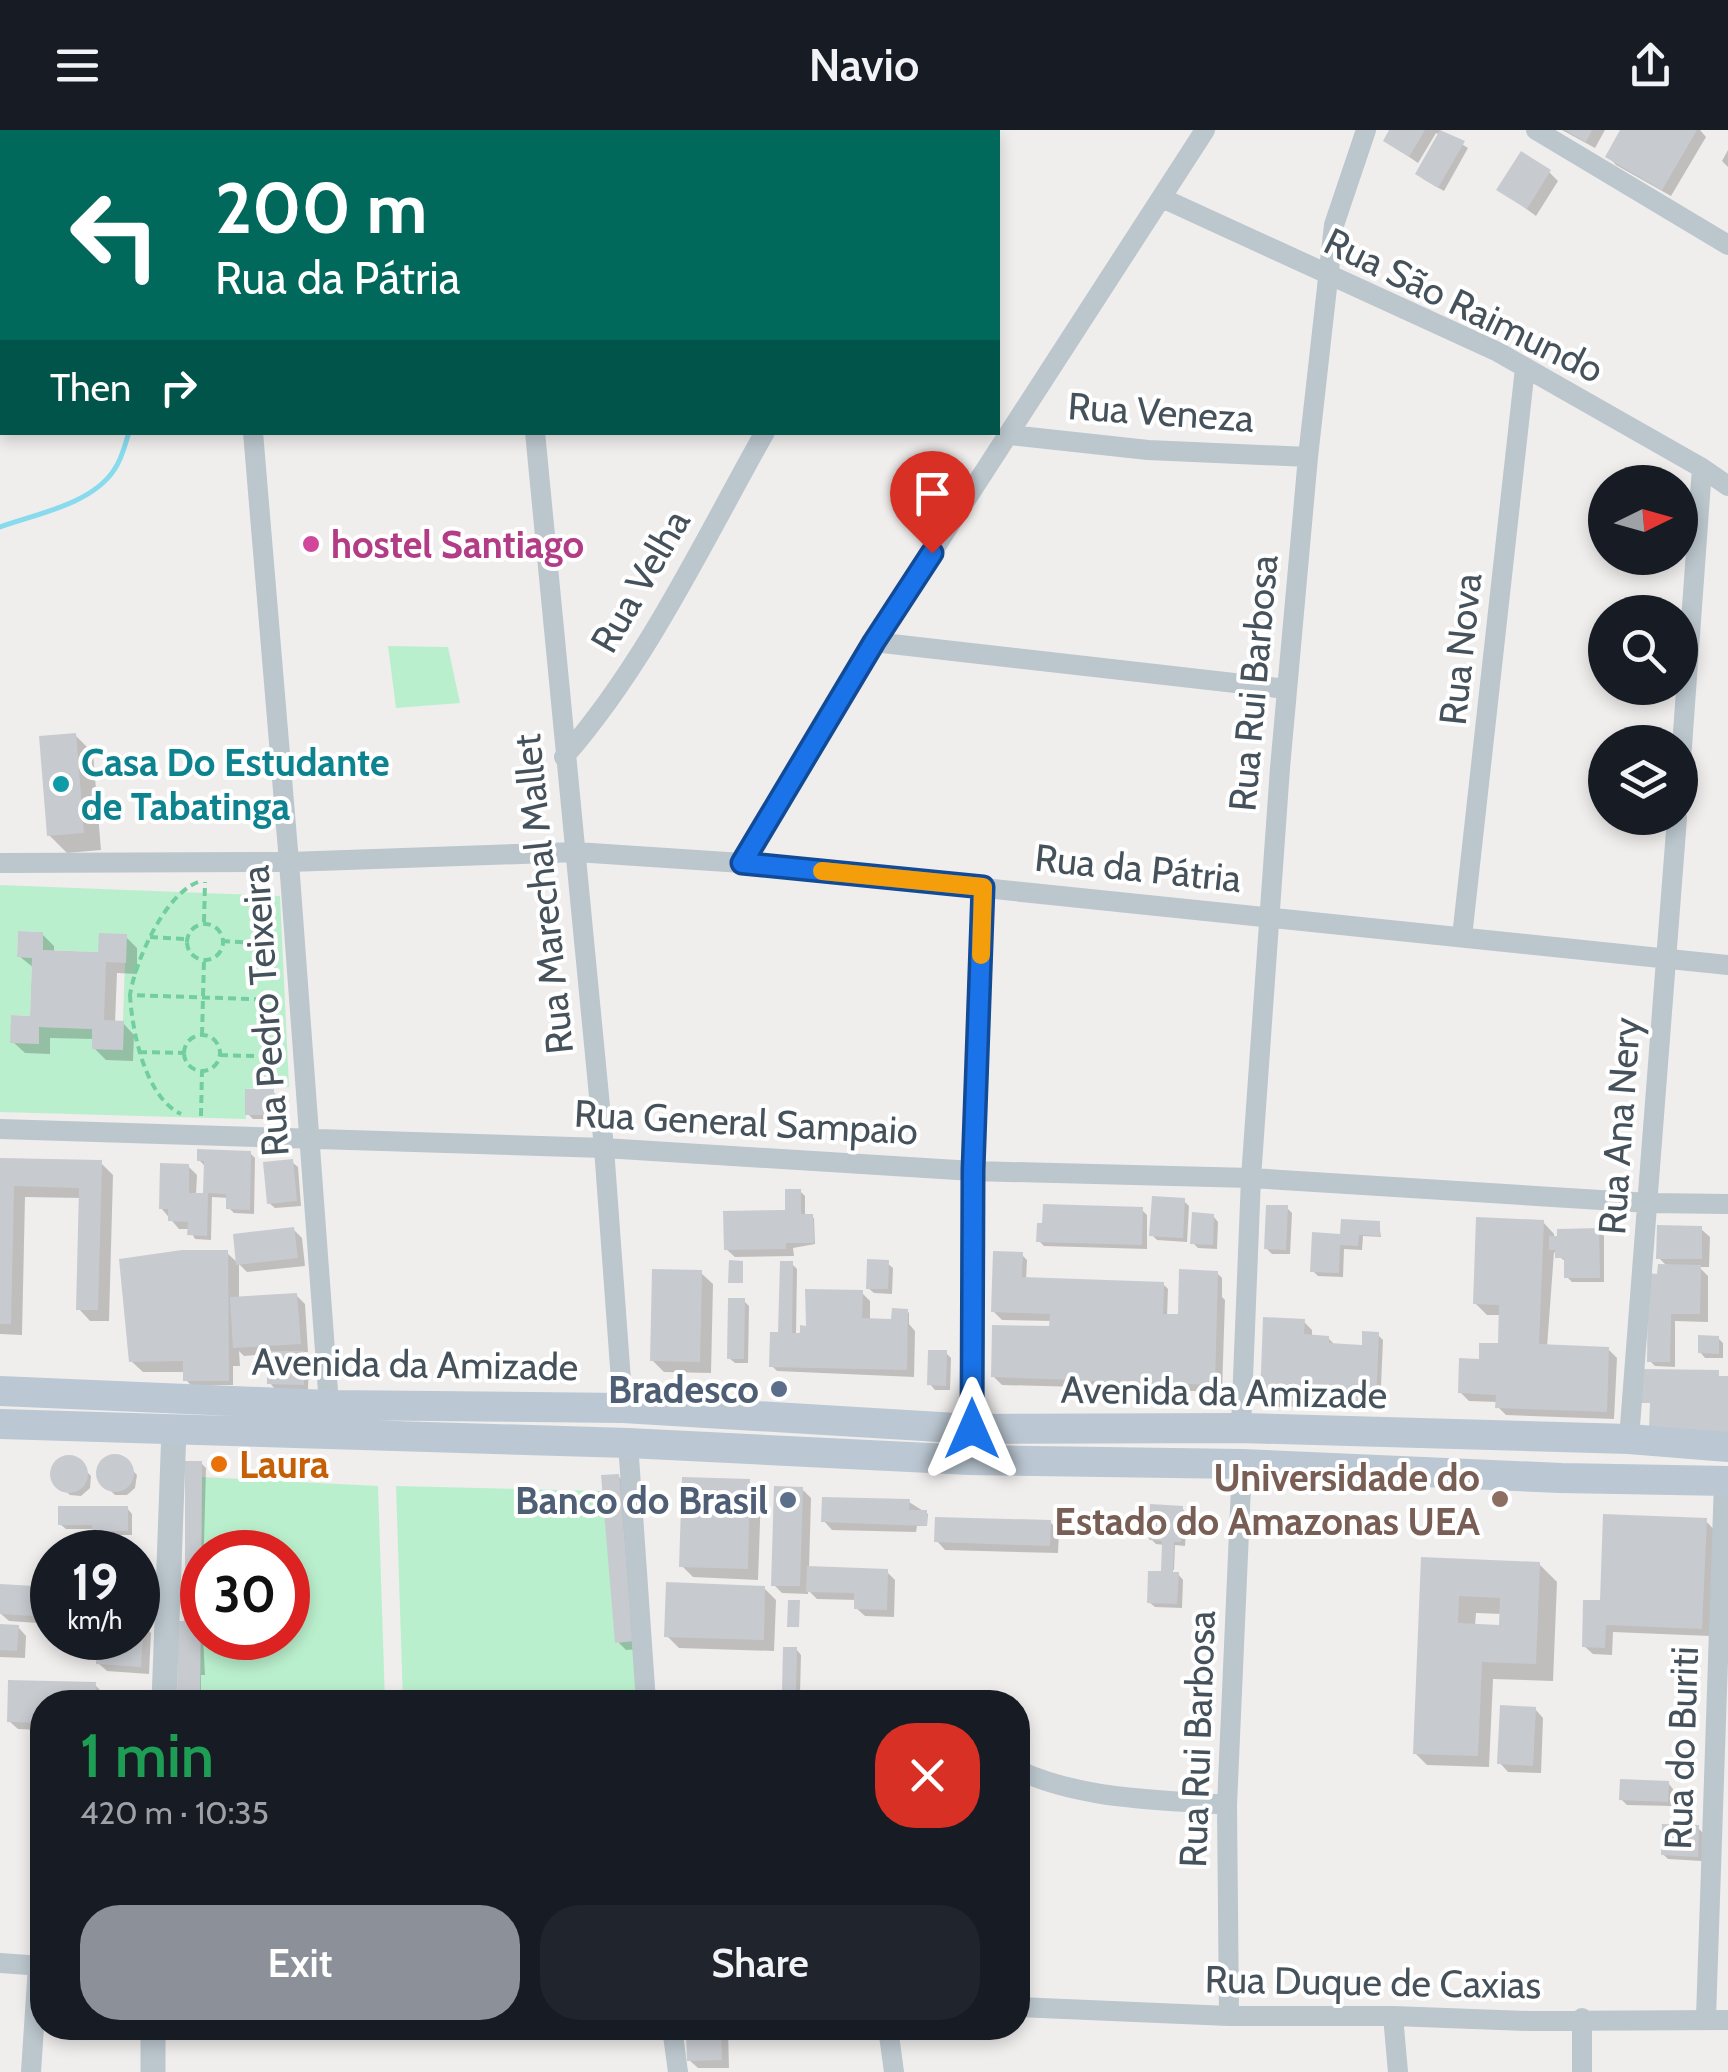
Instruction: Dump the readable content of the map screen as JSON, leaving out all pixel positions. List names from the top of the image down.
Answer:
{
  "streets": {
    "main road": ["Avenida da Amizade"],
    "street": [
      "Rua São Raimundo",
      "Rua Veneza",
      "Rua Velha",
      "Rua Nova",
      "Rua Rui Barbosa",
      "Rua da Pátria",
      "Rua Marechal Mallet",
      "Rua Pedro Teixeira",
      "Rua General Sampaio",
      "Rua Ana Nery",
      "Rua do Buriti",
      "Rua Duque de Caxias"
    ]
  },
  "crossings": [
    ["Rua São Raimundo", "Rua Nova"],
    ["Rua São Raimundo", "Rua Rui Barbosa"],
    ["Rua Veneza", "Rua Rui Barbosa"],
    ["Rua Velha", "Rua Marechal Mallet"],
    ["Rua Nova", "Rua da Pátria"],
    ["Rua Rui Barbosa", "Rua da Pátria"],
    ["Rua Rui Barbosa", "Rua General Sampaio"],
    ["Rua Rui Barbosa", "Avenida da Amizade"],
    ["Rua Rui Barbosa", "Rua Duque de Caxias"],
    ["Rua da Pátria", "Rua Marechal Mallet"],
    ["Rua da Pátria", "Rua Pedro Teixeira"],
    ["Rua da Pátria", "Rua Ana Nery"],
    ["Rua Marechal Mallet", "Rua General Sampaio"],
    ["Rua Marechal Mallet", "Avenida da Amizade"],
    ["Rua Pedro Teixeira", "Rua General Sampaio"],
    ["Rua Pedro Teixeira", "Avenida da Amizade"],
    ["Rua General Sampaio", "Rua Ana Nery"],
    ["Rua Ana Nery", "Avenida da Amizade"],
    ["Avenida da Amizade", "Rua do Buriti"],
    ["Rua do Buriti", "Rua Duque de Caxias"]
  ],
  "places": [
    "hostel Santiago",
    "Casa Do Estudante de Tabatinga",
    "Bradesco",
    "Laura",
    "Universidade do Estado do Amazonas UEA",
    "Banco do Brasil"
  ],
  "north": "right",
  "page": {
    "header": "Navio",
    "turn": ["200 m", "Rua da Pátria"],
    "then": "Then",
    "speed": "19 km/h",
    "limit": "30",
    "heading": ["1 min", "420 m · 10:35"],
    "buttons": ["Exit", "Share"]
  }
}
